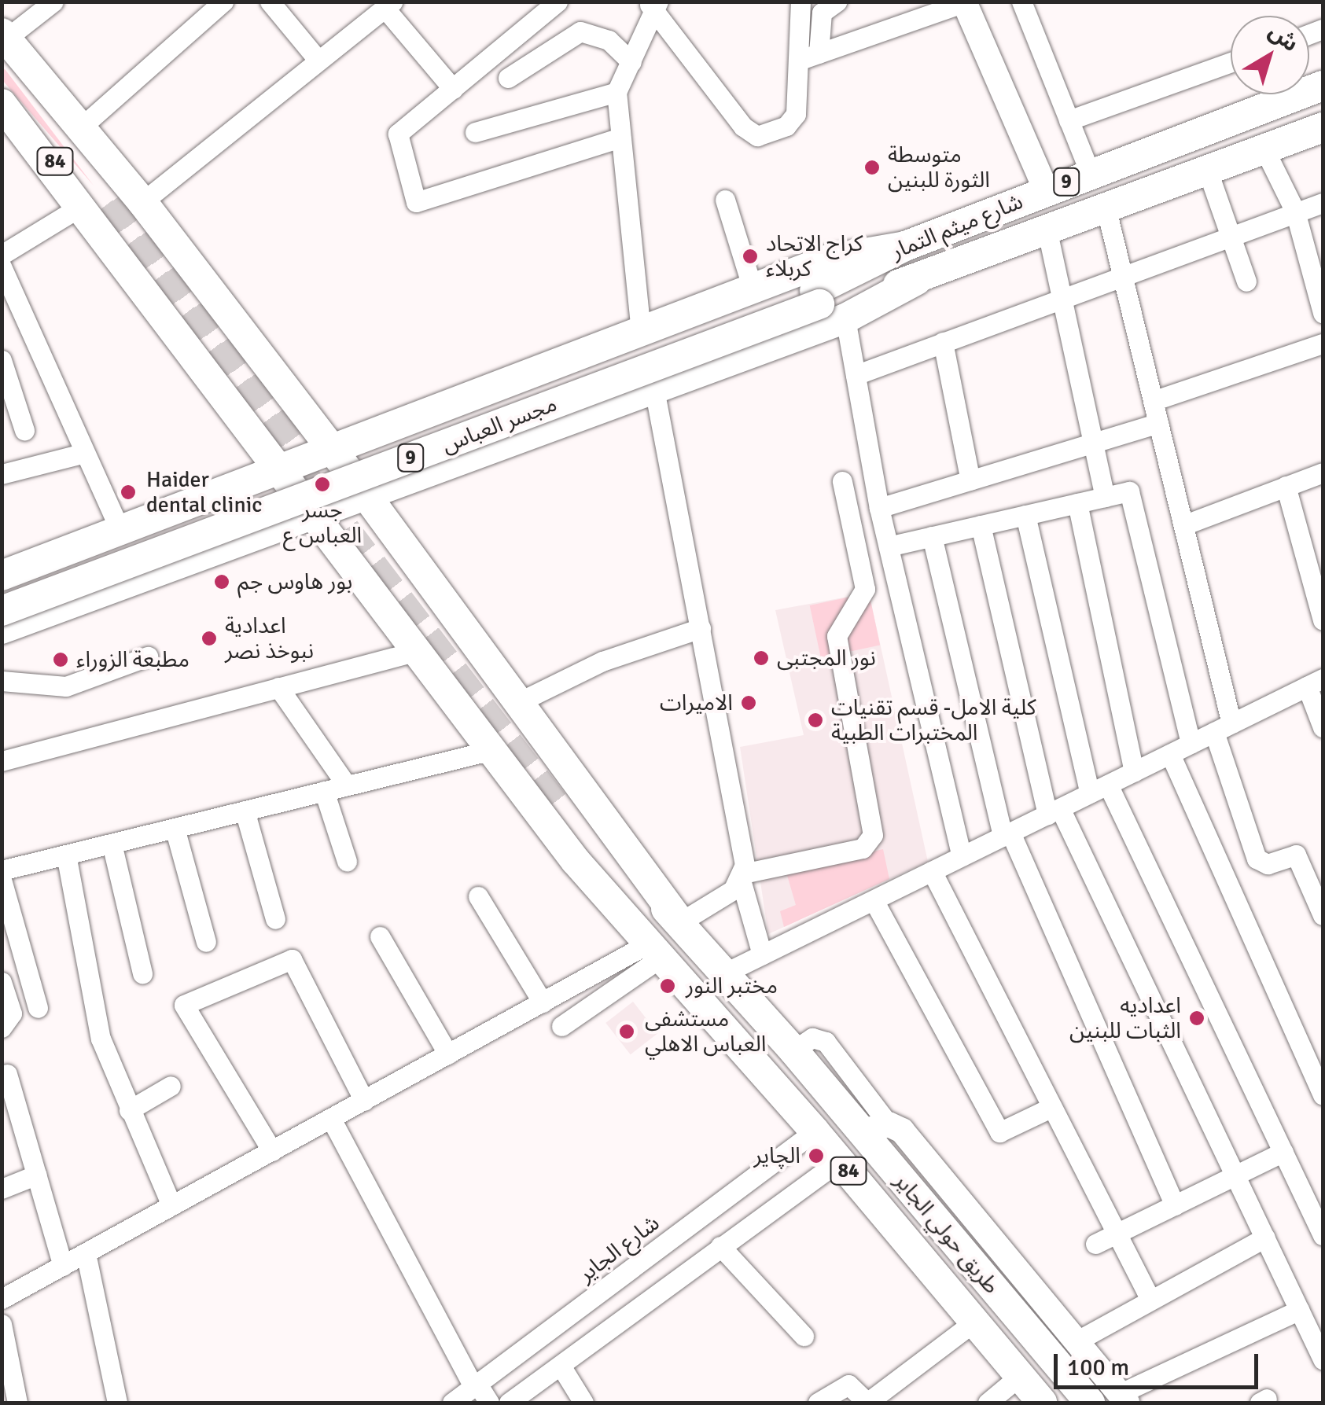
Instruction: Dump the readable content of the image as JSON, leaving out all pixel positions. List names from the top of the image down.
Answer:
{
  "streets": {
    "highway": [
      "84",
      "9",
      "شارع ميثم التمار",
      "مجسر العباس",
      "طريق حولي الجاير"
    ],
    "street": ["شارع الجاير"]
  },
  "crossings": [
    ["84", "طريق حولي الجاير"],
    ["شارع ميثم التمار", "مجسر العباس"],
    ["طريق حولي الجاير", "شارع الجاير"]
  ],
  "places": [
    "متوسطة الثورة للبنين",
    "كراج الاتحاد كربلاء",
    "جسر العباس ع",
    "Haider dental clinic",
    "بور هاوس جم",
    "اعدادية نبوخذ نصر",
    "نور المجتبى",
    "مطبعة الزوراء",
    "الاميرات",
    "كلية الامل- قسم تقنيات المختبرات الطبية",
    "مختبر النور",
    "اعداديه الثبات للبنين",
    "مستشفى العباس الاهلي",
    "الچاير"
  ],
  "scale_bar": "100 m",
  "north": "top right"
}
